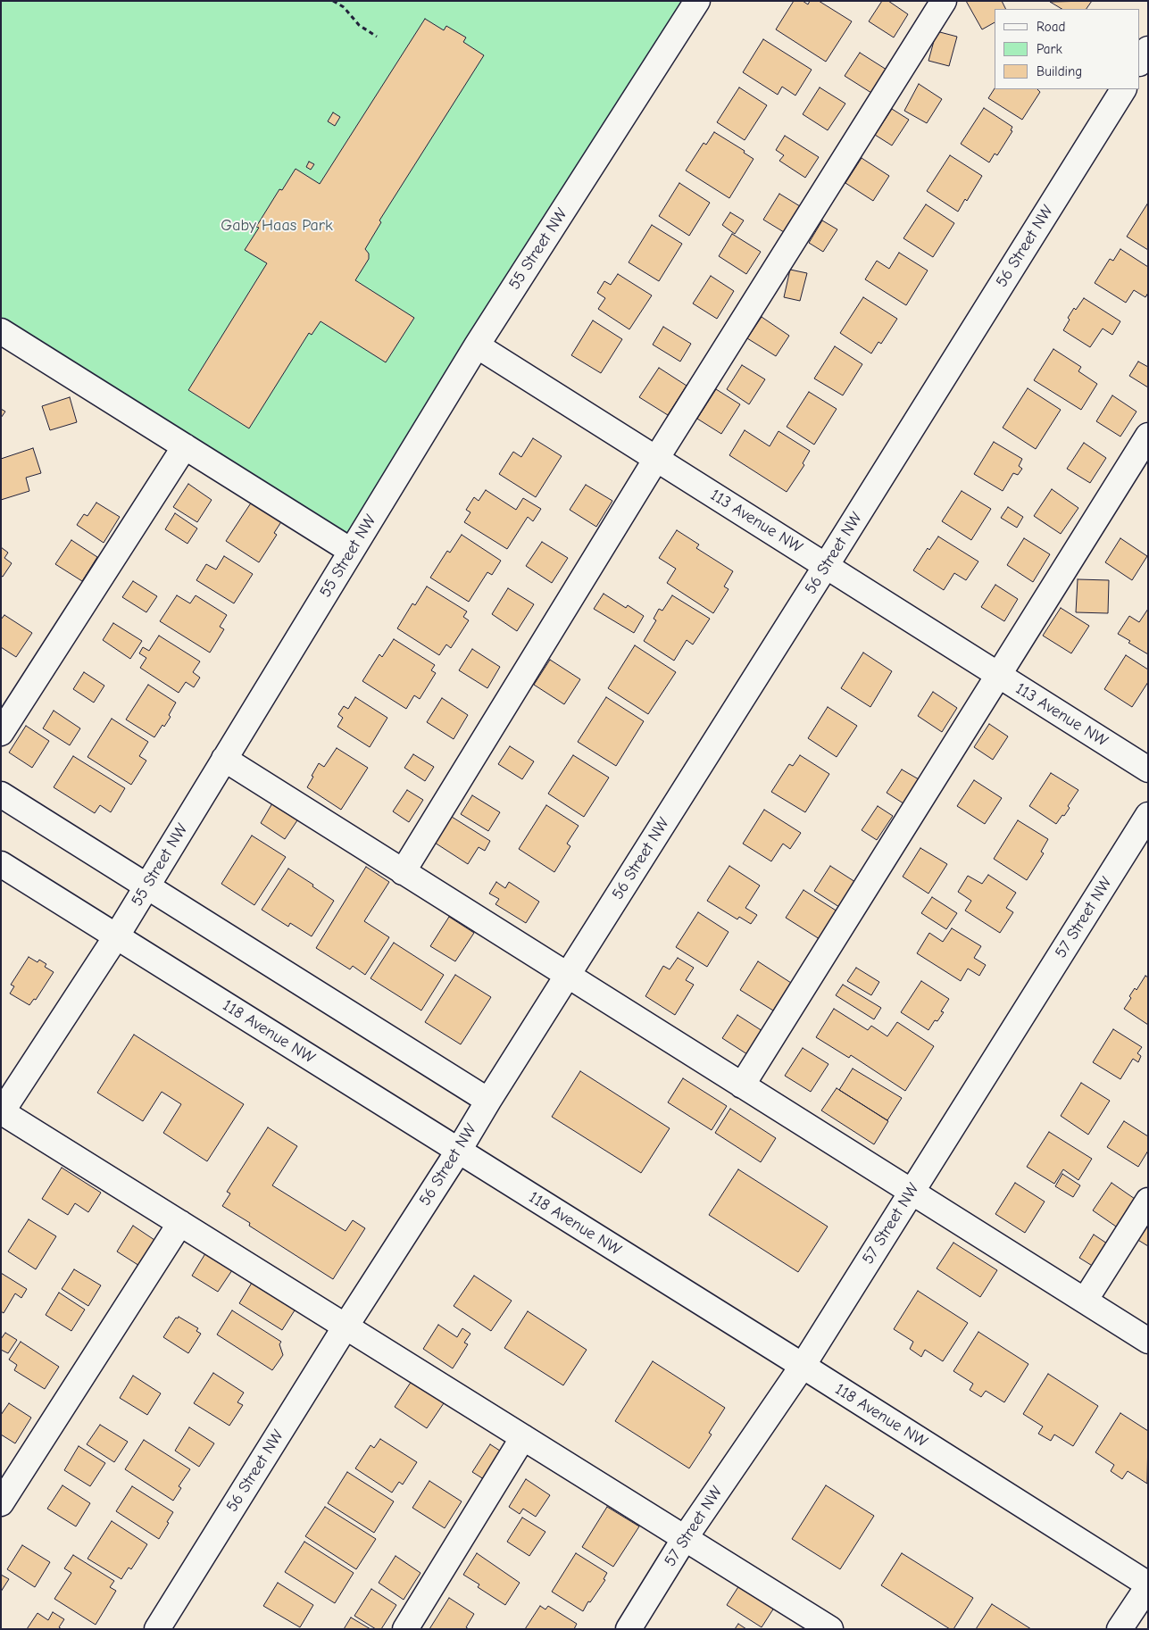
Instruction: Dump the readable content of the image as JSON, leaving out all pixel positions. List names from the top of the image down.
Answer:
{
  "streets": {
    "street": [
      "56 Street NW",
      "55 Street NW",
      "113 Avenue NW",
      "57 Street NW",
      "118 Avenue NW"
    ]
  },
  "crossings": [
    ["56 Street NW", "113 Avenue NW"],
    ["56 Street NW", "118 Avenue NW"],
    ["55 Street NW", "113 Avenue NW"],
    ["55 Street NW", "118 Avenue NW"],
    ["57 Street NW", "118 Avenue NW"]
  ],
  "parks": ["Gaby Haas Park"],
  "legend": ["Road", "Park", "Building"]
}
